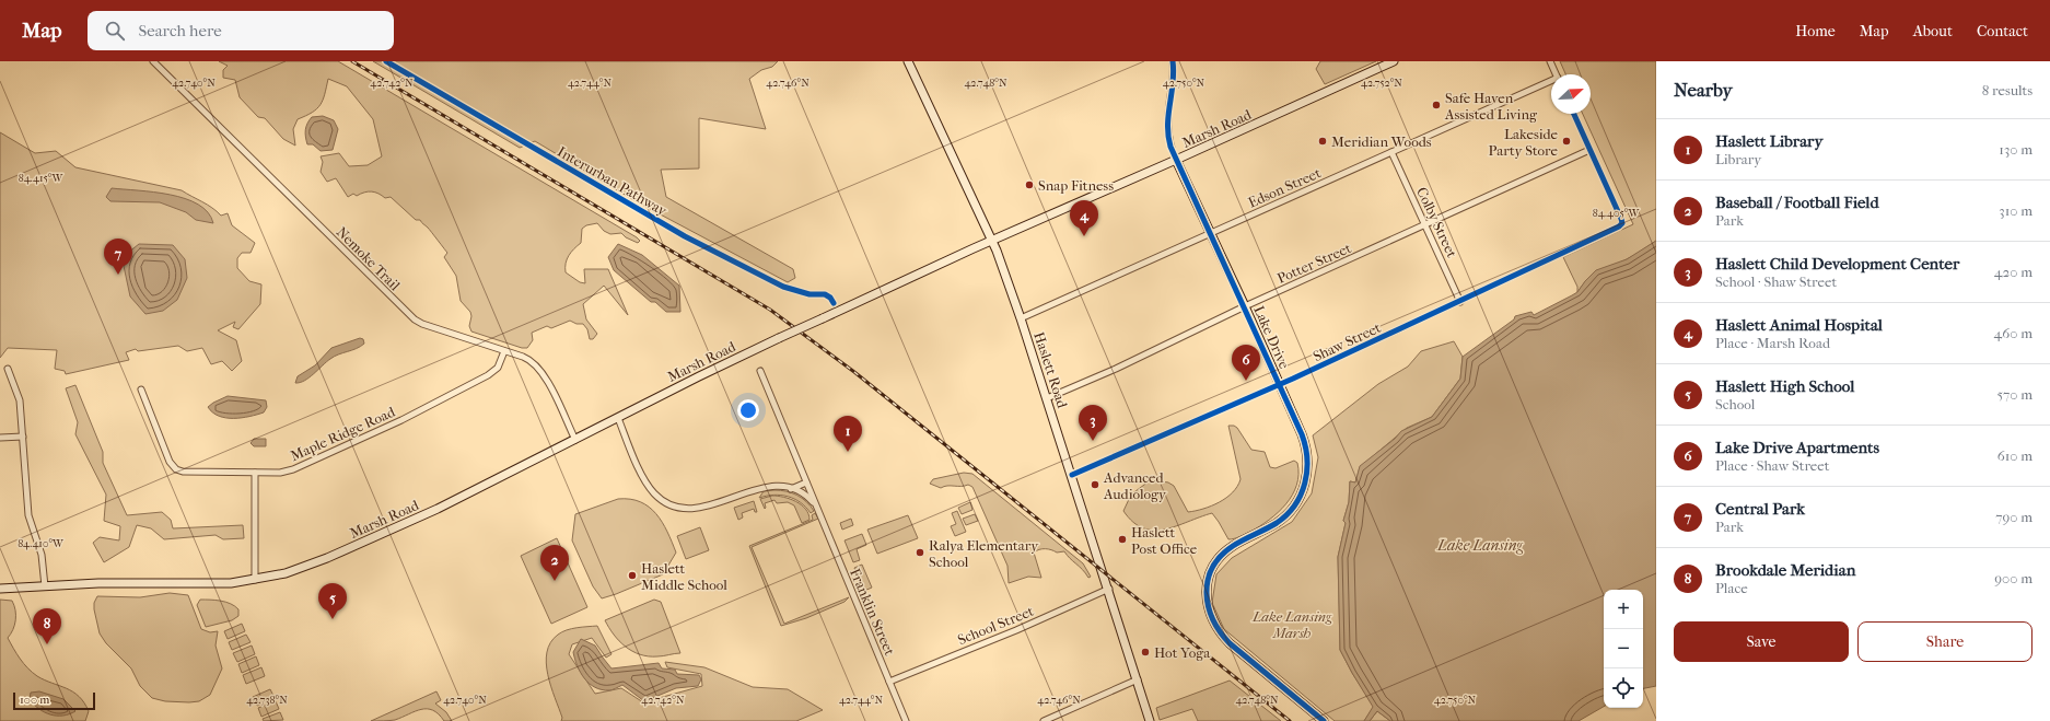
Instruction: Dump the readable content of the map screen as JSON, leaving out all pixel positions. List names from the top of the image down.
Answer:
{
  "streets": {
    "main road": ["Marsh Road", "Lake Drive", "Haslett Road"],
    "street": [
      "Edson Street",
      "Colby Street",
      "Nemoke Trail",
      "Potter Street",
      "Shaw Street",
      "Maple Ridge Road",
      "Franklin Street",
      "School Street"
    ],
    "cycle path": ["Interurban Pathway"]
  },
  "crossings": [
    ["Marsh Road", "Nemoke Trail"],
    ["Marsh Road", "Lake Drive"],
    ["Marsh Road", "Haslett Road"],
    ["Edson Street", "Colby Street"],
    ["Edson Street", "Lake Drive"],
    ["Edson Street", "Haslett Road"],
    ["Colby Street", "Potter Street"],
    ["Colby Street", "Shaw Street"],
    ["Nemoke Trail", "Maple Ridge Road"],
    ["Potter Street", "Lake Drive"],
    ["Potter Street", "Shaw Street"],
    ["Potter Street", "Haslett Road"],
    ["Lake Drive", "Shaw Street"],
    ["Shaw Street", "Haslett Road"],
    ["Haslett Road", "School Street"],
    ["Franklin Street", "School Street"]
  ],
  "water": ["Lake Lansing"],
  "parks": ["Lake Lansing Marsh"],
  "places": [
    "Safe Haven Assisted Living",
    "Meridian Woods",
    "Lakeside Party Store",
    "Snap Fitness",
    "Advanced Audiology",
    "Haslett Post Office",
    "Ralya Elementary School",
    "Haslett Middle School",
    "Hot Yoga"
  ],
  "scale_bar": "100 m",
  "north": "top right",
  "page": {
    "header": "Map",
    "search": "Search here",
    "nav": [
      "Home",
      "Map",
      "About",
      "Contact"
    ],
    "heading": ["Nearby", "8 results"],
    "list": [
      {
        "mark": "1",
        "name": "Haslett Library",
        "note": "Library",
        "value": "130 m"
      },
      {
        "mark": "2",
        "name": "Baseball / Football Field",
        "note": "Park",
        "value": "310 m"
      },
      {
        "mark": "3",
        "name": "Haslett Child Development Center",
        "note": "School · Shaw Street",
        "value": "420 m"
      },
      {
        "mark": "4",
        "name": "Haslett Animal Hospital",
        "note": "Place · Marsh Road",
        "value": "460 m"
      },
      {
        "mark": "5",
        "name": "Haslett High School",
        "note": "School",
        "value": "570 m"
      },
      {
        "mark": "6",
        "name": "Lake Drive Apartments",
        "note": "Place · Shaw Street",
        "value": "610 m"
      },
      {
        "mark": "7",
        "name": "Central Park",
        "note": "Park",
        "value": "790 m"
      },
      {
        "mark": "8",
        "name": "Brookdale Meridian",
        "note": "Place",
        "value": "900 m"
      }
    ],
    "pins": [
      "4",
      "7",
      "6",
      "3",
      "1",
      "2",
      "5",
      "8"
    ],
    "map_buttons": ["+", "−"],
    "buttons": ["Save", "Share"],
    "scale": "100 m"
  },
  "coordinates": [
    "42.740°N",
    "42.742°N",
    "42.744°N",
    "42.746°N",
    "42.748°N",
    "42.750°N",
    "42.752°N",
    "84.415°W",
    "84.405°W",
    "84.410°W",
    "42.738°N"
  ]
}
